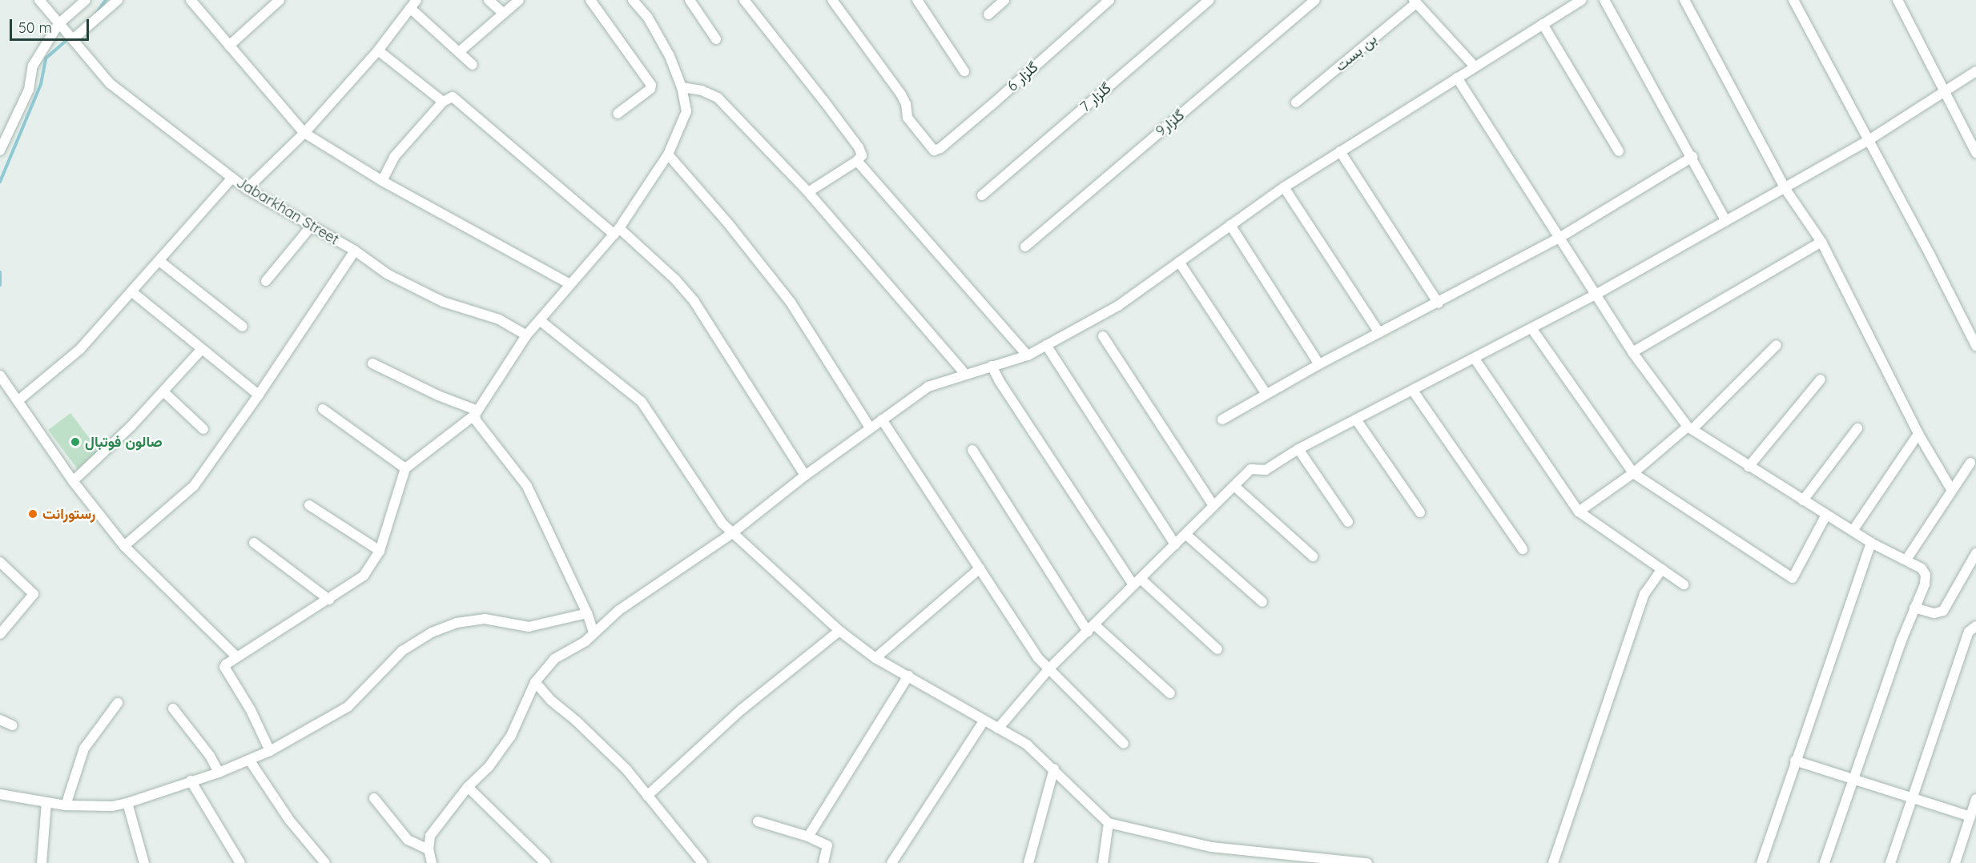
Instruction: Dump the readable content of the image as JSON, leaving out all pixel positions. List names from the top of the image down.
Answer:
{
  "streets": {
    "street": [
      "بن بست",
      "گلزار 6",
      "گلزار 7",
      "گلزار9",
      "Jabarkhan Street"
    ]
  },
  "places": ["صالون فوتبال", "رستورانت"],
  "scale_bar": "50 m"
}
